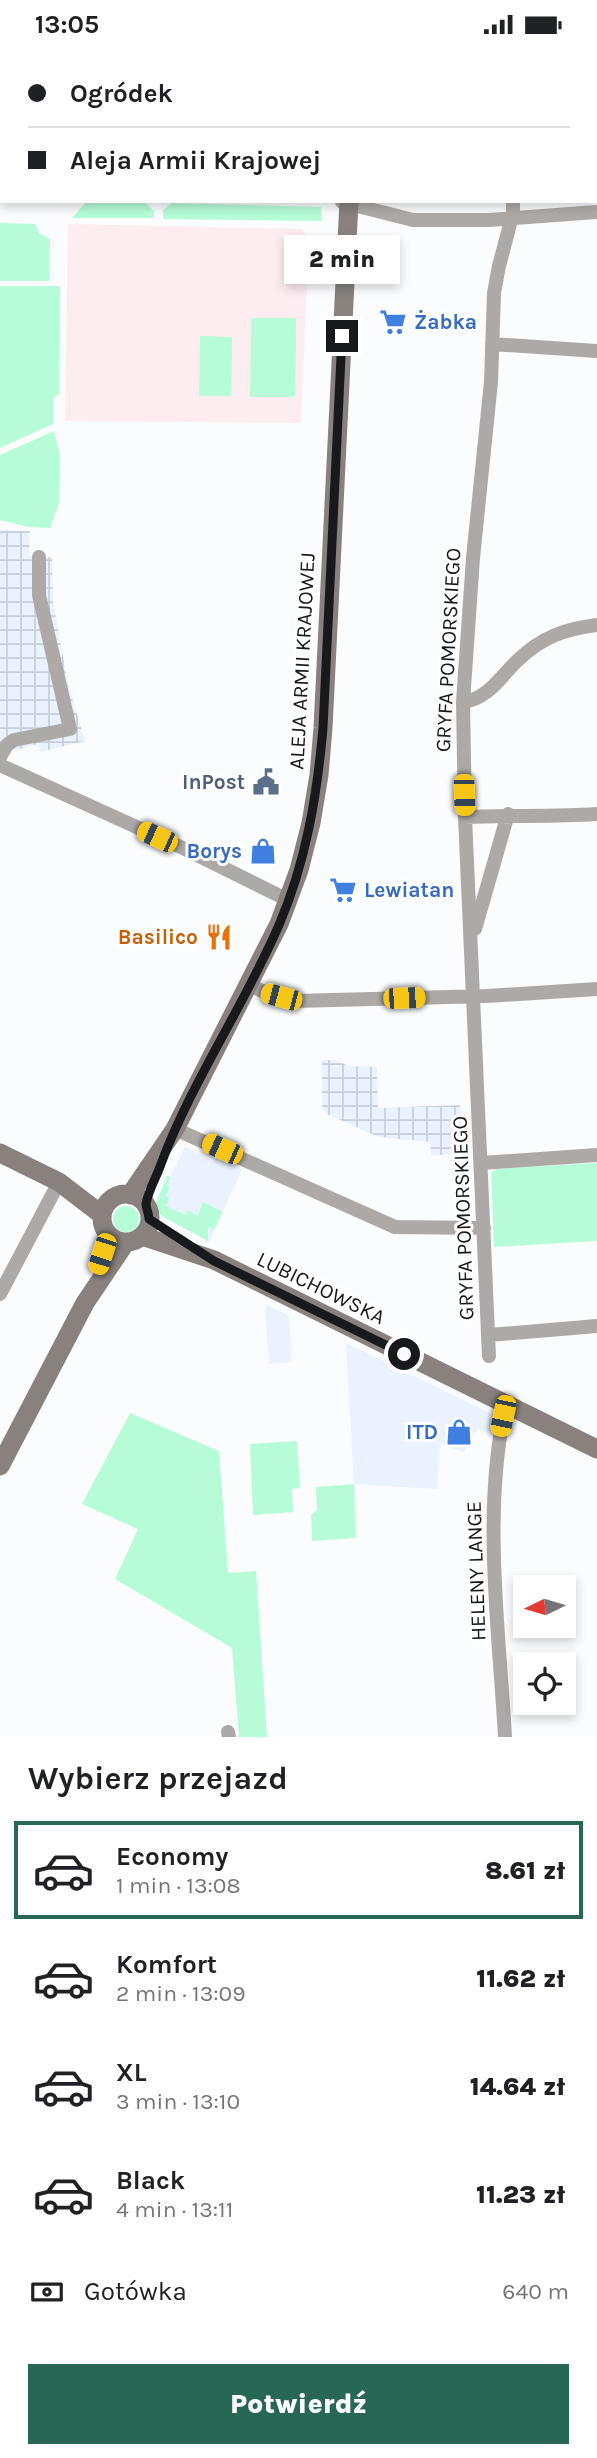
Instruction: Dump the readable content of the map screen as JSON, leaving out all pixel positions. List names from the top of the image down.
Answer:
{
  "streets": {
    "main road": ["ALEJA ARMII KRAJOWEJ", "LUBICHOWSKA"],
    "street": ["GRYFA POMORSKIEGO", "HELENY LANGE"]
  },
  "crossings": [
    ["ALEJA ARMII KRAJOWEJ", "LUBICHOWSKA"],
    ["LUBICHOWSKA", "HELENY LANGE"]
  ],
  "places": {
    "supermarket": ["Żabka", "Lewiatan"],
    "public building": ["InPost"],
    "shop": ["Borys", "ITD"],
    "restaurant": ["Basilico"]
  },
  "north": "left",
  "page": {
    "status": "13:05",
    "banner": ["Ogródek", "Aleja Armii Krajowej"],
    "bubble": "2 min",
    "heading": "Wybierz przejazd",
    "list": [
      {
        "name": "Economy",
        "note": "1 min · 13:08",
        "value": "8.61 zł"
      },
      {
        "name": "Komfort",
        "note": "2 min · 13:09",
        "value": "11.62 zł"
      },
      {
        "name": "XL",
        "note": "3 min · 13:10",
        "value": "14.64 zł"
      },
      {
        "name": "Black",
        "note": "4 min · 13:11",
        "value": "11.23 zł"
      }
    ],
    "pay": ["Gotówka", "640 m"],
    "buttons": "Potwierdź"
  }
}
